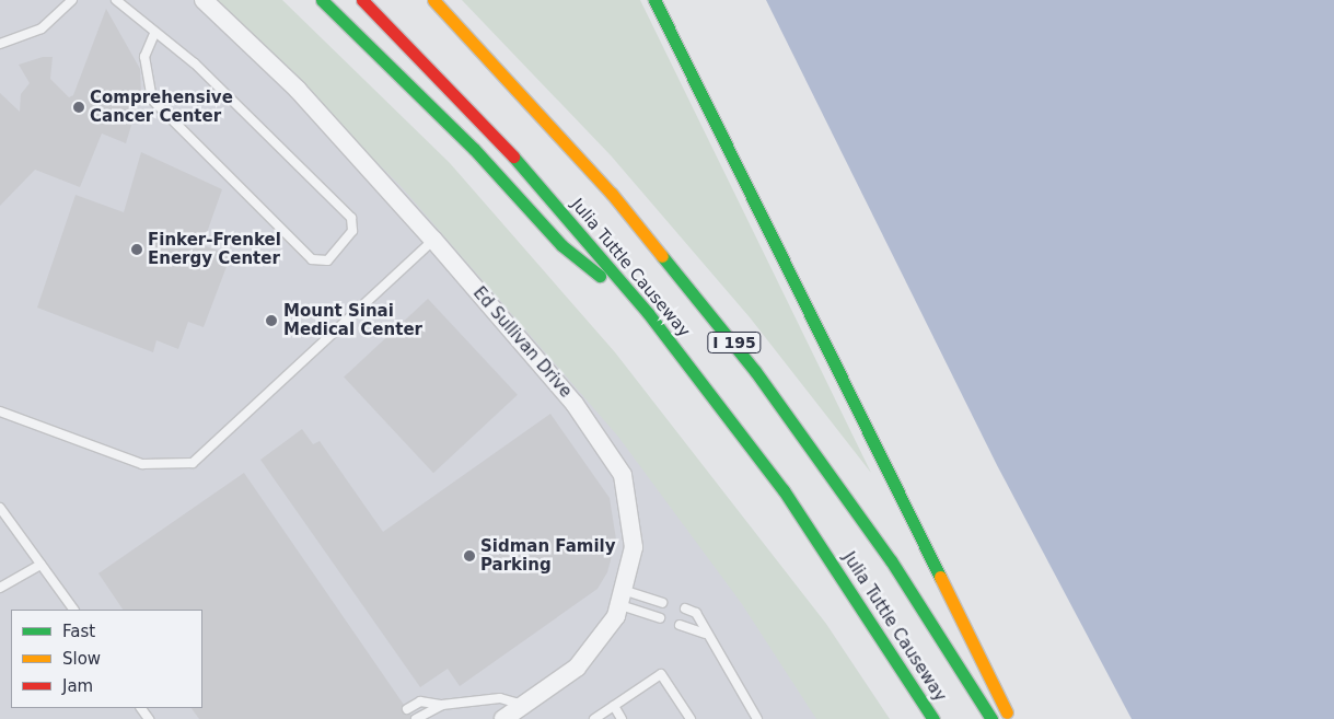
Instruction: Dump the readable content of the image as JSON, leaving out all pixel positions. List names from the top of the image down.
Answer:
{
  "streets": {
    "highway": ["Julia Tuttle Causeway", "I 195"],
    "street": ["Ed Sullivan Drive"]
  },
  "places": [
    "Comprehensive Cancer Center",
    "Finker-Frenkel Energy Center",
    "Mount Sinai Medical Center",
    "Sidman Family Parking"
  ],
  "legend": ["Fast", "Slow", "Jam"]
}
